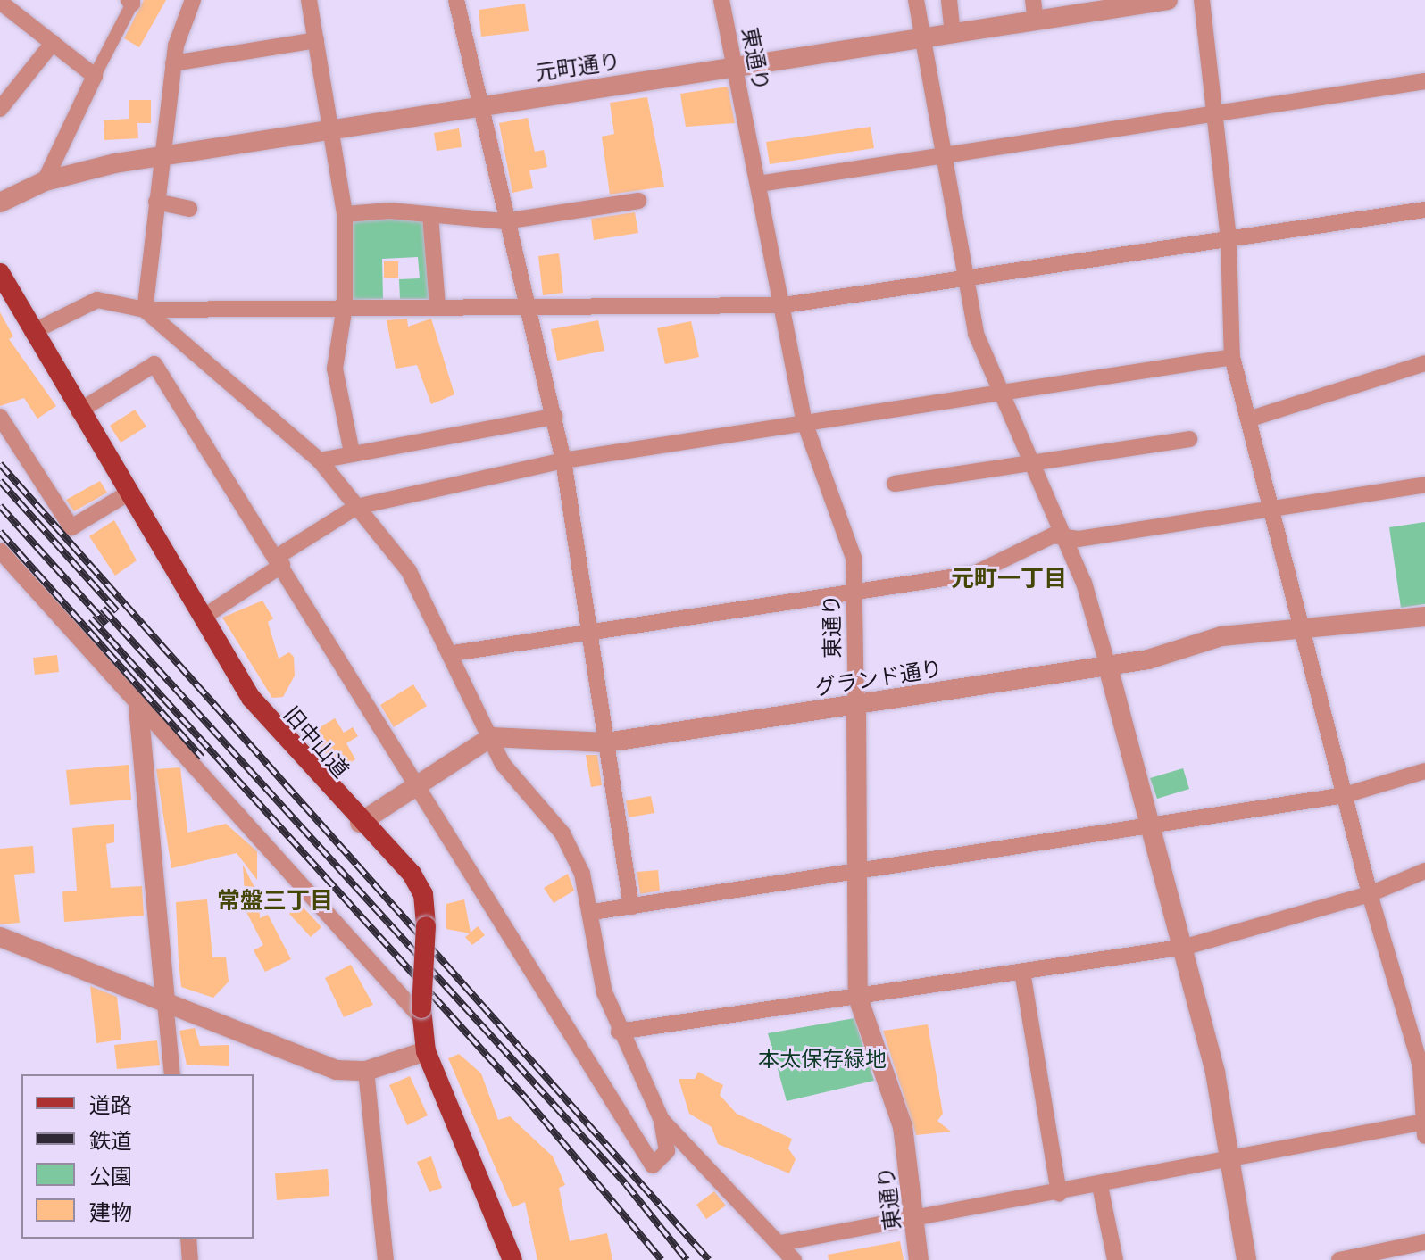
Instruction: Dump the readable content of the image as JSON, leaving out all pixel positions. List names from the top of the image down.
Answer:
{
  "streets": {
    "main road": ["旧中山道"],
    "street": ["東通り", "元町通り", "グランド通り"]
  },
  "crossings": [
    ["東通り", "元町通り"],
    ["東通り", "グランド通り"]
  ],
  "districts": ["元町一丁目", "常盤三丁目"],
  "parks": ["本太保存緑地"],
  "legend": [
    "道路",
    "鉄道",
    "公園",
    "建物"
  ]
}
